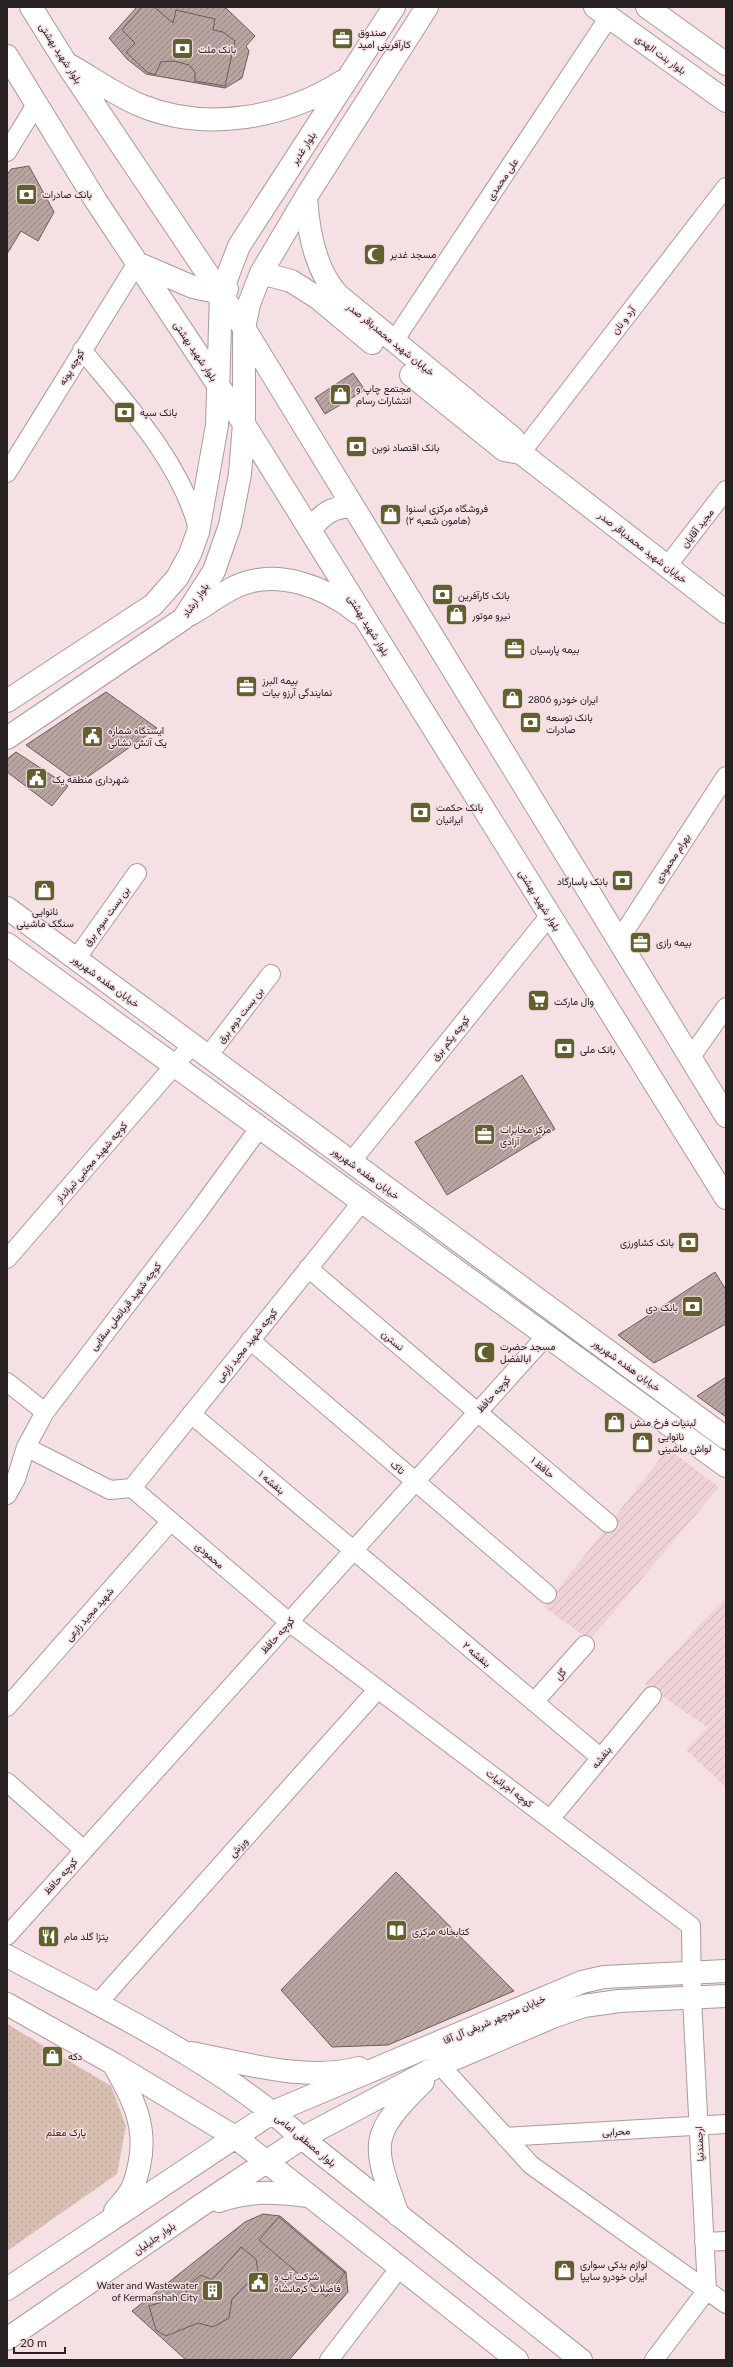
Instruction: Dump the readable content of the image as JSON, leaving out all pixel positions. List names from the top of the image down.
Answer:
{
  "streets": {
    "main road": [
      "بلوار شهید بهشتی",
      "بلوار بنت الهدی",
      "بلوار غدیر",
      "خیابان شهید محمدباقر صدر",
      "بلوار ارشاد",
      "خیابان هفده شهریور",
      "خیابان منوچهر شریفی آل آقا",
      "بلوار مصطفی امامی",
      "بلوار جلیلیان"
    ],
    "street": [
      "علی محمدی",
      "آرد و نان",
      "کوچه پونه",
      "مجید آقایان",
      "بهرام محمودی",
      "بن بست سوم برق",
      "بن بست دوم برق",
      "کوچه یکم برق",
      "کوچه شهید مجتبی تیرانداز",
      "کوچه شهید قربانعلی سقایی",
      "نسترن",
      "کوچه شهید مجید زارعی",
      "کوچه حافظ",
      "تاک",
      "حافظ ۱",
      "بنفشه ۱",
      "محمودی",
      "شهید مجید زارعی",
      "بنفشه ۲",
      "گل",
      "بنفشه",
      "کوچه اجرائیات",
      "ورزش",
      "محرابی",
      "ارجمندنیا"
    ]
  },
  "crossings": [
    ["بلوار شهید بهشتی", "بلوار غدیر"],
    ["بلوار شهید بهشتی", "کوچه پونه"],
    ["بلوار شهید بهشتی", "بلوار ارشاد"],
    ["بلوار شهید بهشتی", "بهرام محمودی"],
    ["بلوار شهید بهشتی", "کوچه یکم برق"],
    ["بلوار بنت الهدی", "علی محمدی"],
    ["علی محمدی", "خیابان شهید محمدباقر صدر"],
    ["آرد و نان", "خیابان شهید محمدباقر صدر"],
    ["خیابان شهید محمدباقر صدر", "مجید آقایان"],
    ["خیابان شهید محمدباقر صدر", "بلوار ارشاد"],
    ["بن بست سوم برق", "خیابان هفده شهریور"],
    ["خیابان هفده شهریور", "بن بست دوم برق"],
    ["خیابان هفده شهریور", "کوچه یکم برق"],
    ["بن بست دوم برق", "کوچه شهید مجتبی تیرانداز"],
    ["نسترن", "کوچه شهید مجید زارعی"],
    ["نسترن", "کوچه حافظ"],
    ["نسترن", "حافظ ۱"],
    ["کوچه شهید مجید زارعی", "تاک"],
    ["کوچه شهید مجید زارعی", "بنفشه ۱"],
    ["کوچه شهید مجید زارعی", "محمودی"],
    ["کوچه حافظ", "تاک"],
    ["کوچه حافظ", "حافظ ۱"],
    ["کوچه حافظ", "بنفشه ۱"],
    ["کوچه حافظ", "محمودی"],
    ["کوچه حافظ", "بنفشه ۲"],
    ["کوچه حافظ", "کوچه اجرائیات"],
    ["بنفشه ۱", "بنفشه ۲"],
    ["محمودی", "شهید مجید زارعی"],
    ["محمودی", "کوچه اجرائیات"],
    ["بنفشه ۲", "گل"],
    ["بنفشه ۲", "بنفشه"],
    ["بنفشه", "کوچه اجرائیات"],
    ["کوچه اجرائیات", "ورزش"],
    ["کوچه اجرائیات", "خیابان منوچهر شریفی آل آقا"],
    ["کوچه اجرائیات", "ارجمندنیا"],
    ["ورزش", "بلوار مصطفی امامی"],
    ["خیابان منوچهر شریفی آل آقا", "بلوار مصطفی امامی"],
    ["خیابان منوچهر شریفی آل آقا", "ارجمندنیا"],
    ["محرابی", "ارجمندنیا"],
    ["بلوار مصطفی امامی", "بلوار جلیلیان"]
  ],
  "parks": ["پارک معلم"],
  "places": {
    "office": [
      "صندوق کارآفرینی امید",
      "بیمه پارسیان",
      "بیمه البرز نمایندگی آرزو بیات",
      "بیمه رازی",
      "مرکز مخابرات آزادی"
    ],
    "bank": [
      "بانک ملت",
      "بانک صادرات",
      "بانک سپه",
      "بانک اقتصاد نوین",
      "بانک کارآفرین",
      "بانک توسعه صادرات",
      "بانک حکمت ایرانیان",
      "بانک پاسارگاد",
      "بانک ملی",
      "بانک کشاورزی",
      "بانک دی"
    ],
    "mosque": ["مسجد غدیر", "مسجد حضرت ابالفضل"],
    "shop": [
      "مجتمع چاپ و انتشارات رسام",
      "فروشگاه مرکزی اسنوا (هامون شعبه ۲)",
      "نیرو موتور",
      "ایران خودرو 2806",
      "نانوایی سنگک ماشینی",
      "لبنیات فرخ منش",
      "نانوایی لواش ماشینی",
      "دکه",
      "لوازم یدکی سواری ایران خودرو سایپا"
    ],
    "public building": ["ایستگاه شماره یک آتش نشانی", "شهرداری منطقه یک", "شرکت آب و فاضلاب کرمانشاه"],
    "supermarket": ["وال مارکت"],
    "library": ["کتابخانه مرکزی"],
    "restaurant": ["یتزا گلد مام"],
    "building": ["Water and Wastewater of Kermanshah City"]
  },
  "scale_bar": "20 m"
}
